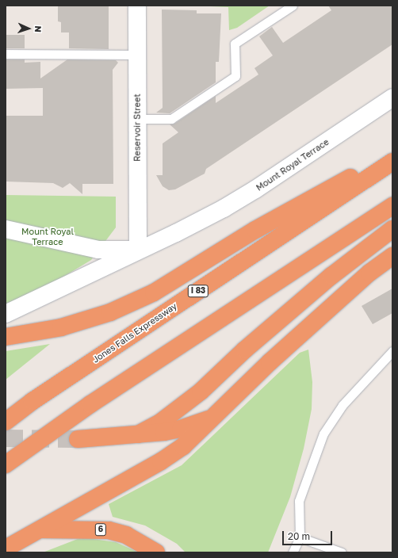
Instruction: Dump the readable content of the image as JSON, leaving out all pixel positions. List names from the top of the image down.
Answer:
{
  "streets": {
    "highway": ["I 83", "Jones Falls Expressway", "6"],
    "street": ["Reservoir Street", "Mount Royal Terrace"]
  },
  "crossings": [
    ["Reservoir Street", "Mount Royal Terrace"]
  ],
  "parks": ["Mount Royal Terrace"],
  "scale_bar": "20 m",
  "north": "right"
}
